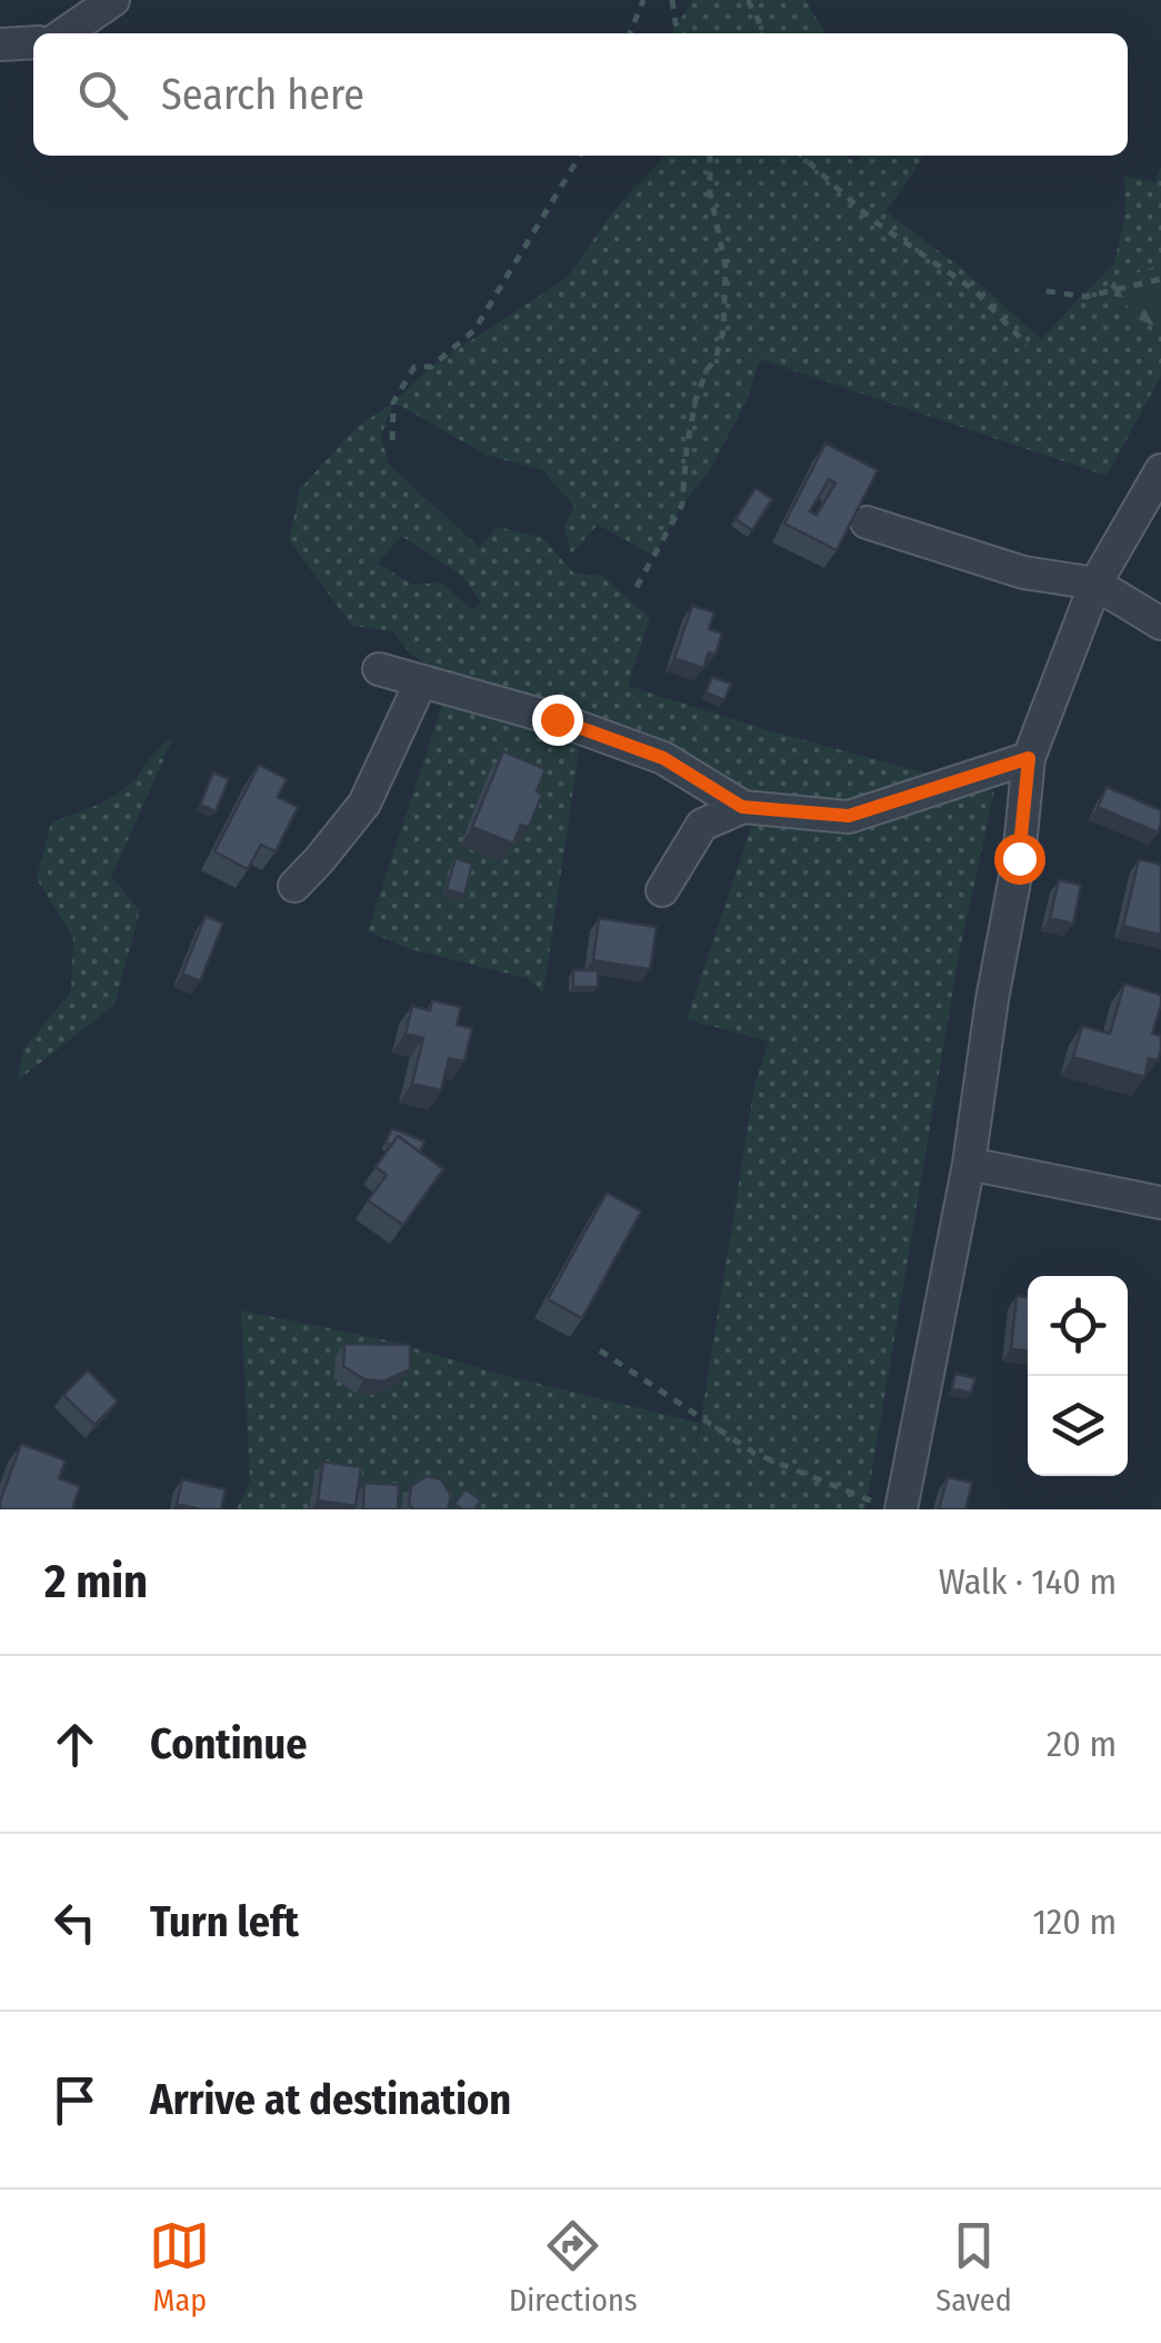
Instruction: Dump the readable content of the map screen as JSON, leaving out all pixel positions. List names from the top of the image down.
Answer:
{
  "page": {
    "search": "Search here",
    "heading": ["2 min", "Walk · 140 m"],
    "list": [
      ["Continue", "20 m"],
      ["Turn left", "120 m"],
      "Arrive at destination"
    ],
    "nav": ["Map", "Directions", "Saved"]
  }
}
